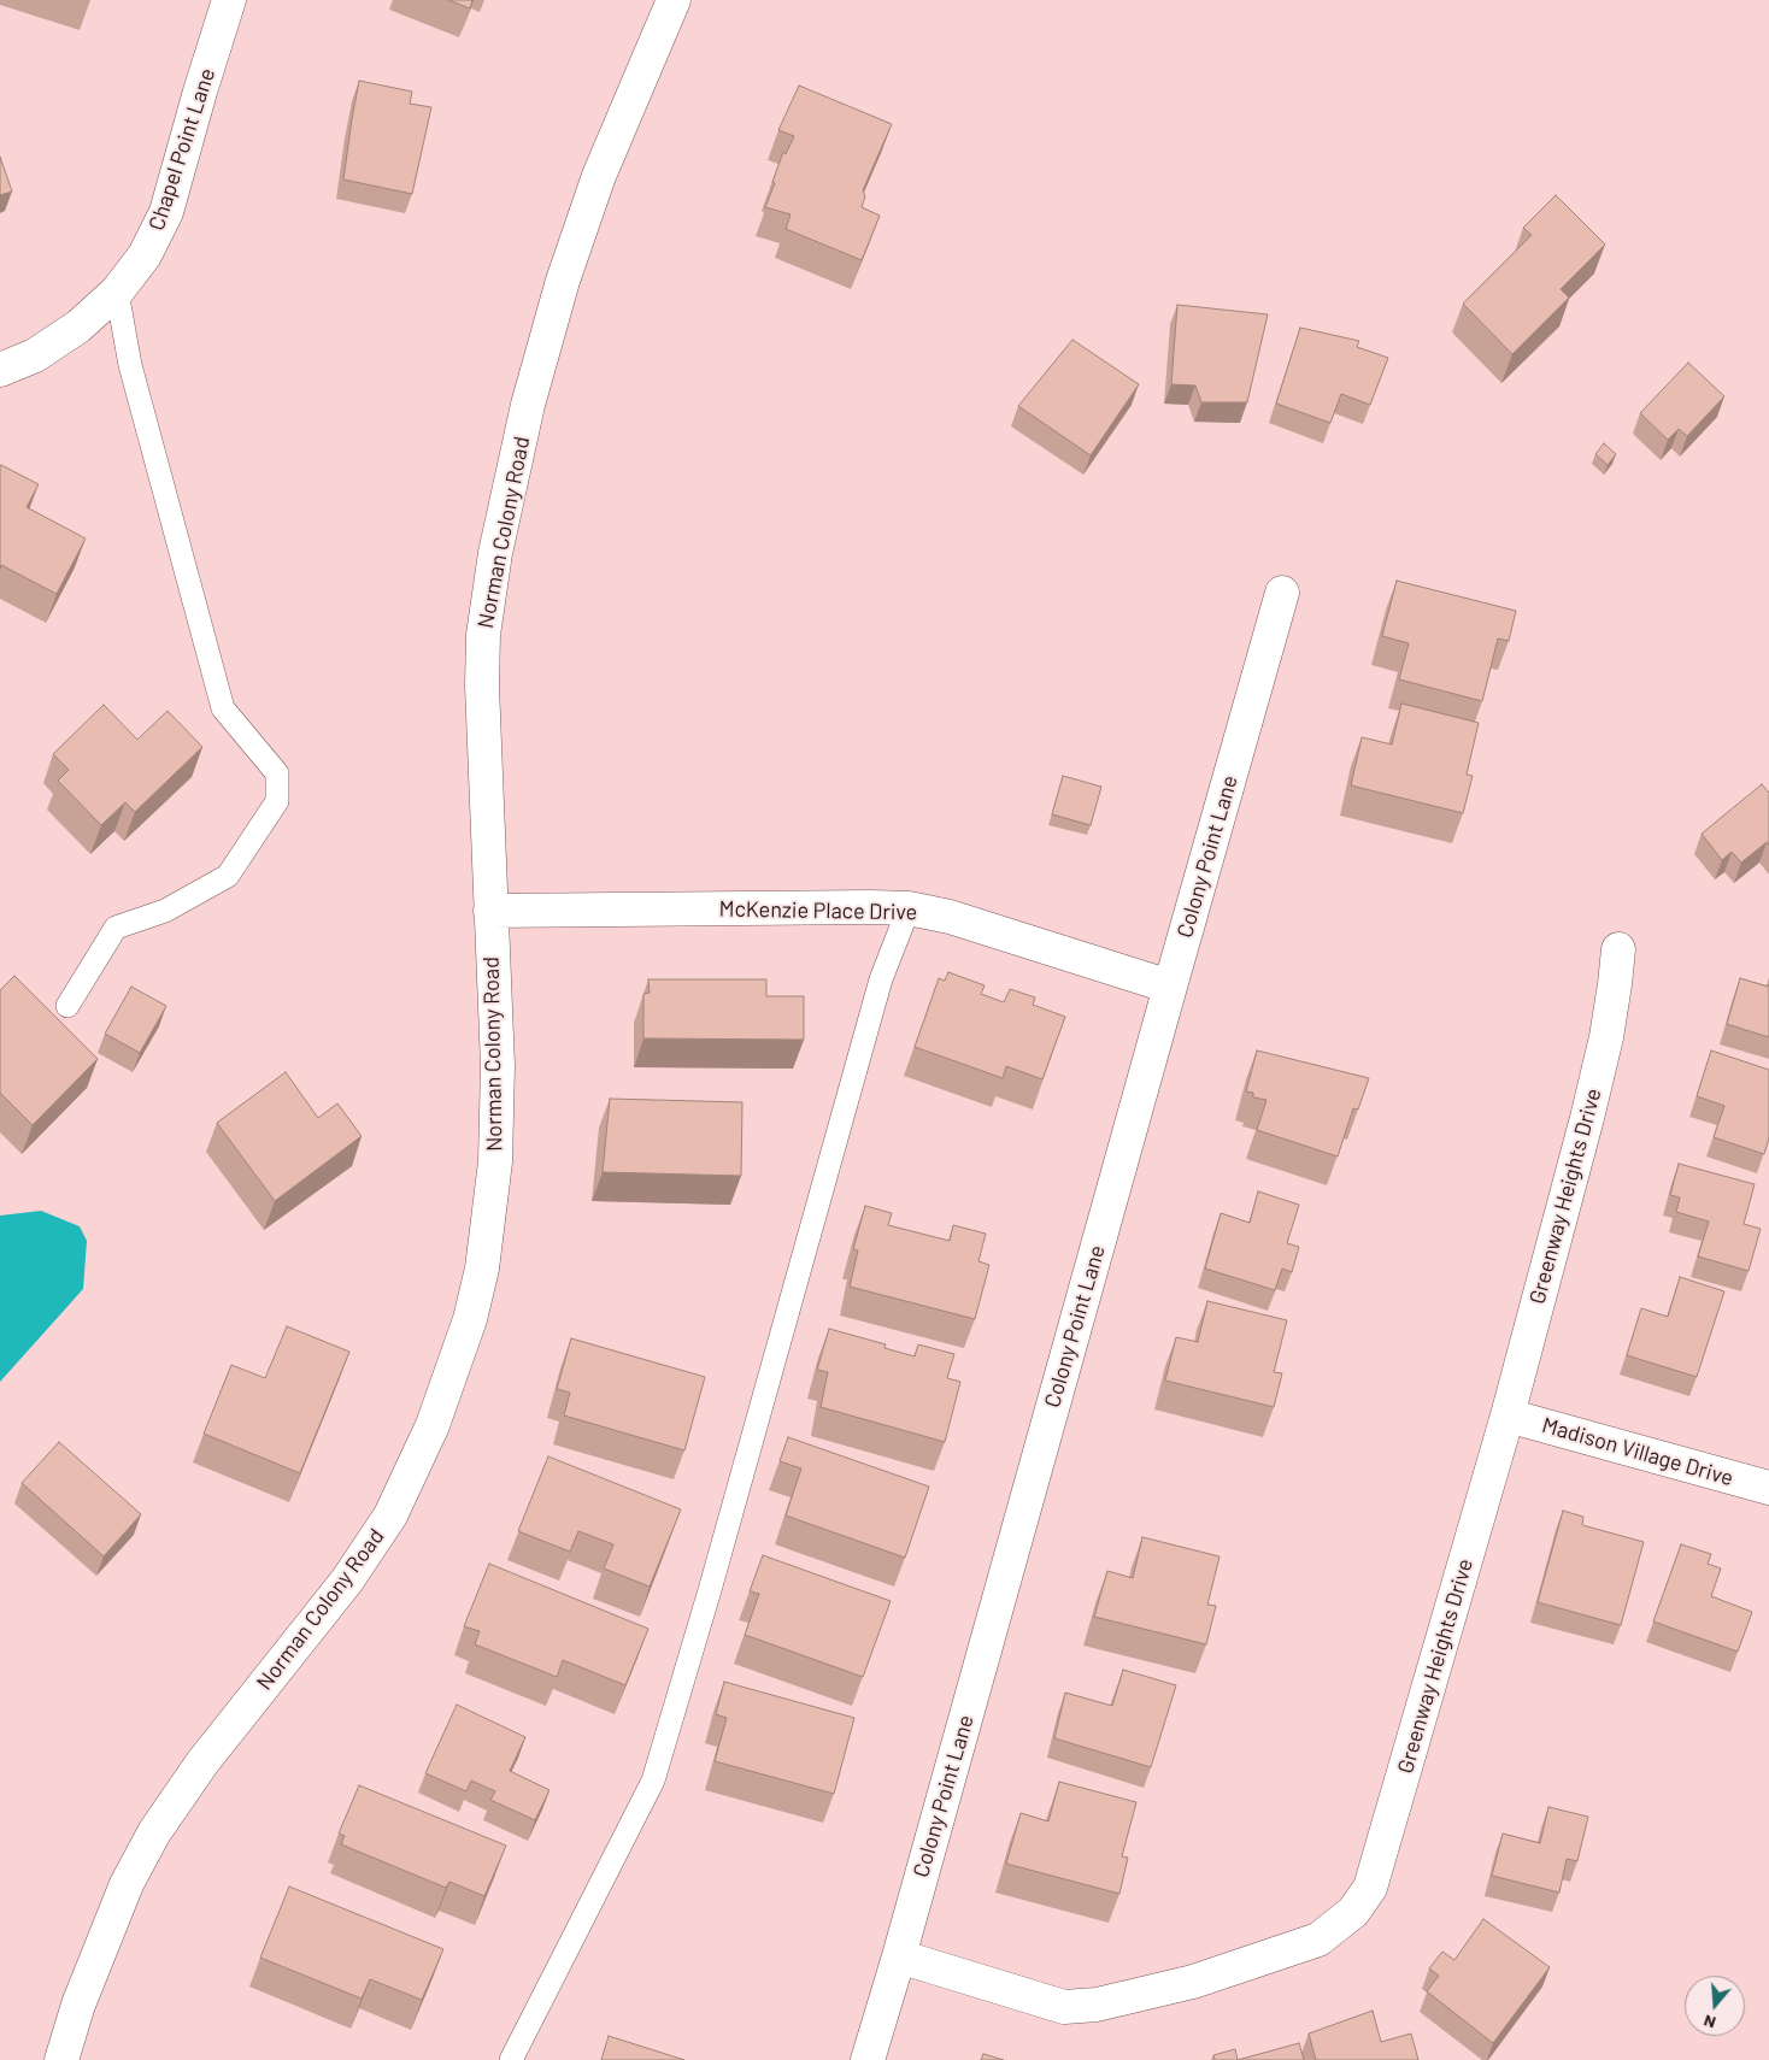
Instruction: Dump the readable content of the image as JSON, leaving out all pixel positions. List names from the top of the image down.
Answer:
{
  "streets": {
    "street": [
      "Chapel Point Lane",
      "Norman Colony Road",
      "Colony Point Lane",
      "McKenzie Place Drive",
      "Greenway Heights Drive",
      "Madison Village Drive"
    ]
  },
  "crossings": [
    ["Norman Colony Road", "McKenzie Place Drive"],
    ["Colony Point Lane", "McKenzie Place Drive"],
    ["Colony Point Lane", "Greenway Heights Drive"],
    ["Greenway Heights Drive", "Madison Village Drive"]
  ],
  "north": "bottom"
}
